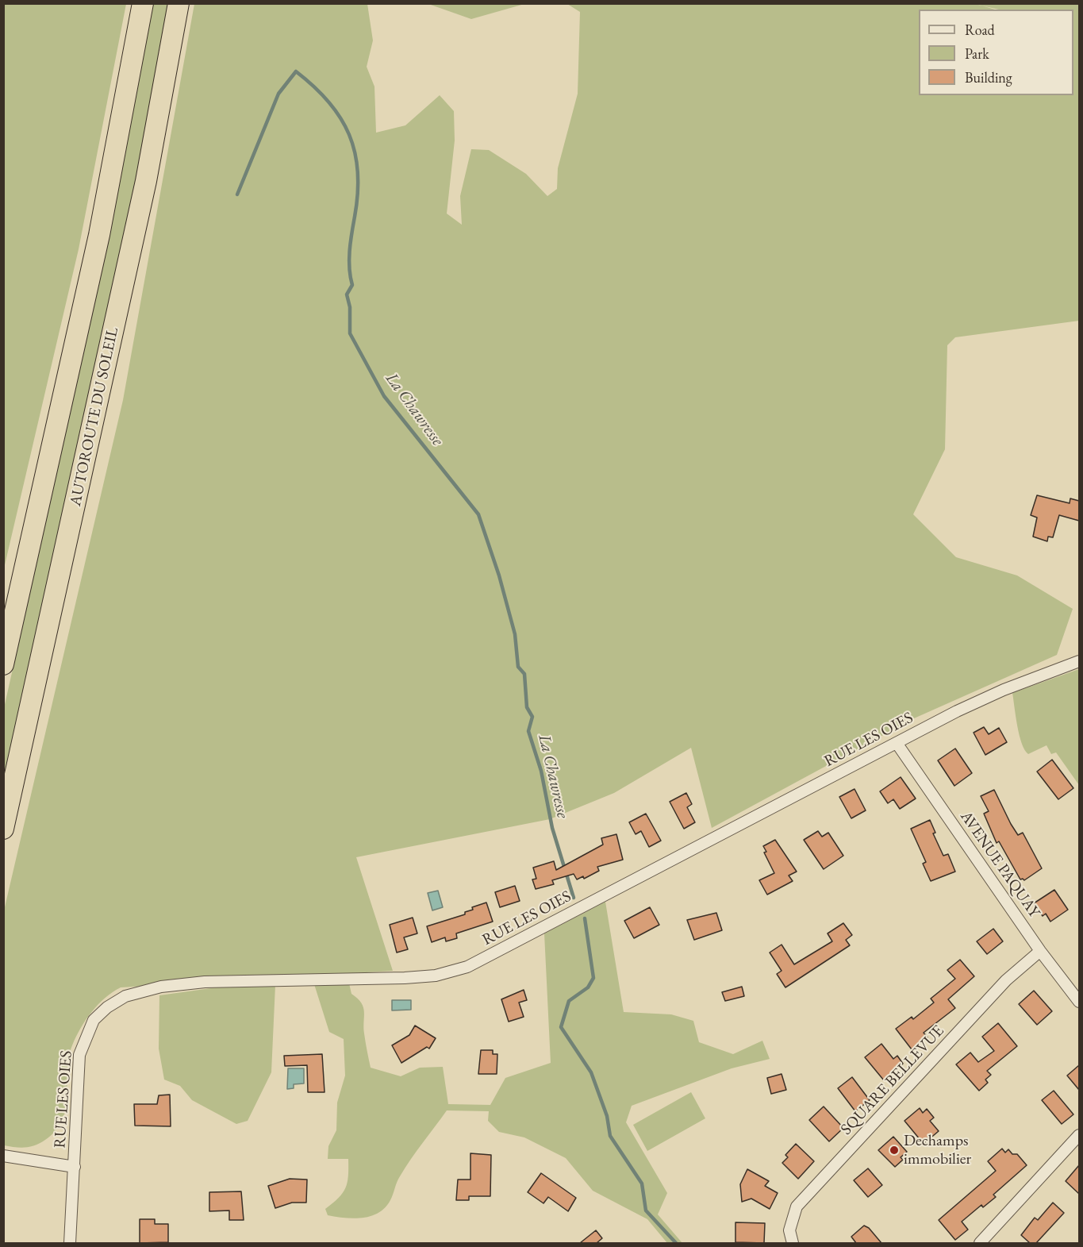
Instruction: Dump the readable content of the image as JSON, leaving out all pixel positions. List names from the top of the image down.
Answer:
{
  "streets": {
    "highway": ["AUTOROUTE DU SOLEIL"],
    "street": ["RUE LES OIES", "AVENUE PAQUAY", "SQUARE BELLEVUE"]
  },
  "crossings": [
    ["RUE LES OIES", "AVENUE PAQUAY"],
    ["AVENUE PAQUAY", "SQUARE BELLEVUE"]
  ],
  "water": ["La Chawresse"],
  "places": ["Dechamps immobilier"],
  "legend": ["Road", "Park", "Building"]
}
